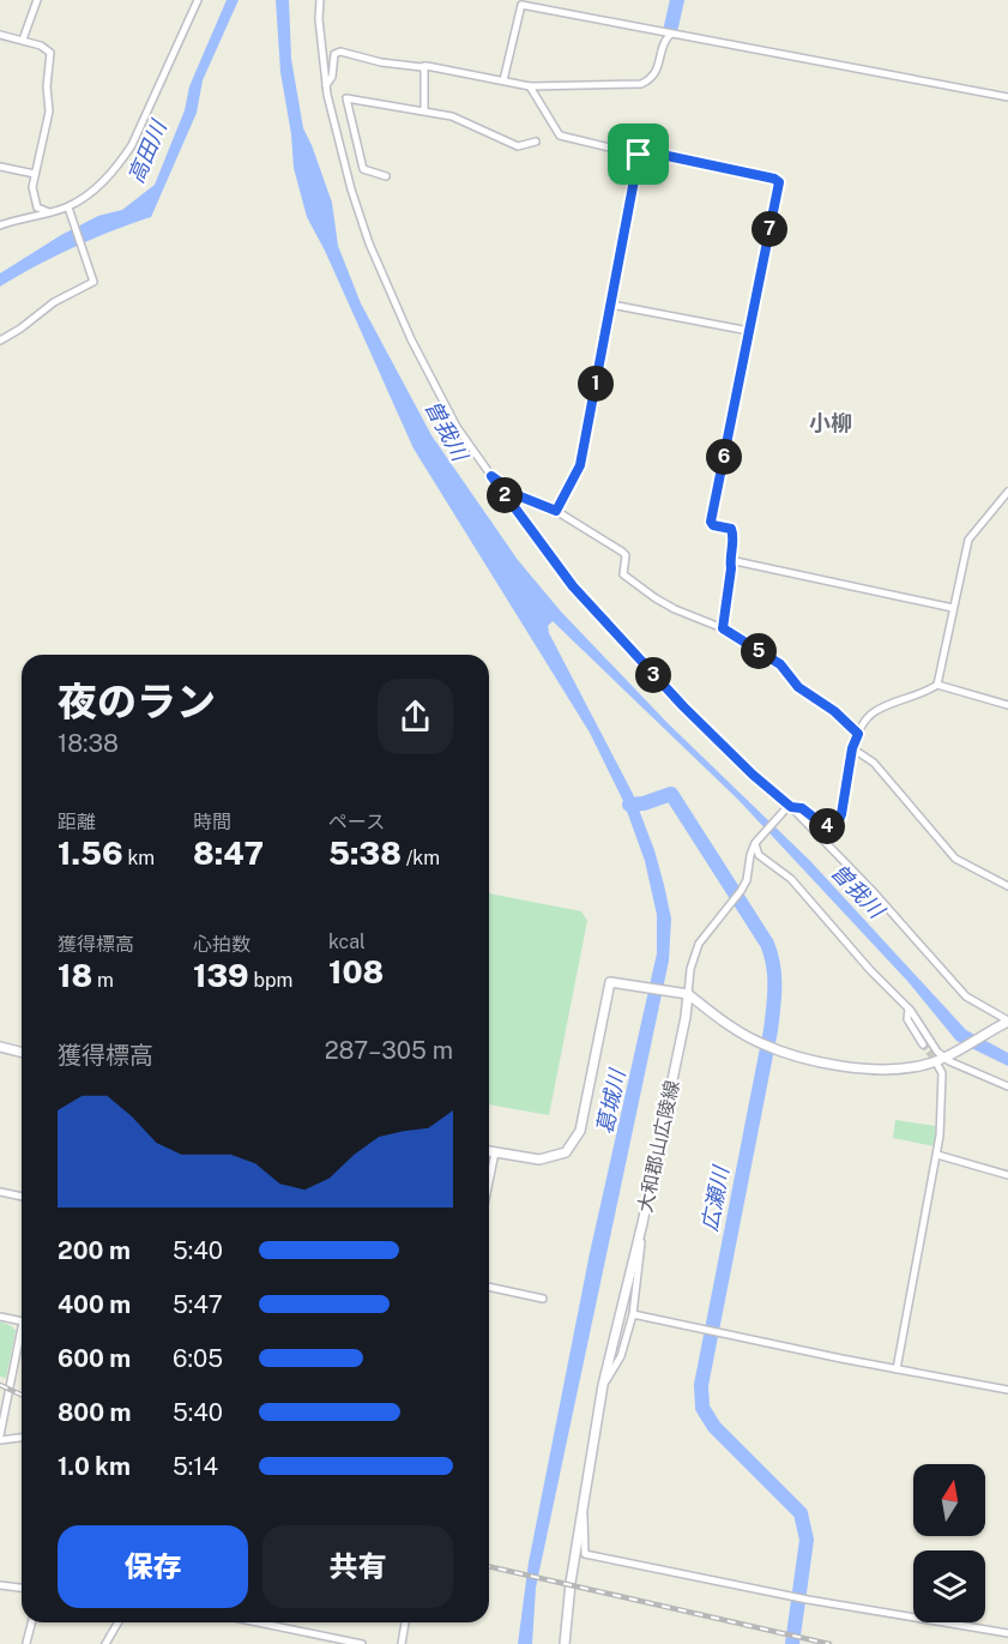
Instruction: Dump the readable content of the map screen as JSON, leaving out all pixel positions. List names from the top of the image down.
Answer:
{
  "streets": {
    "main road": ["大和郡山広陵線"]
  },
  "districts": ["小柳"],
  "water": [
    "高田川",
    "曽我川",
    "葛城川",
    "広瀬川"
  ],
  "north": "top",
  "page": {
    "pins": [
      "7",
      "1",
      "6",
      "2",
      "5",
      "3",
      "4"
    ],
    "heading": ["夜のラン", "18:38"],
    "stats": [
      ["距離", "1.56 km"],
      ["時間", "8:47"],
      ["ペース", "5:38 /km"],
      ["獲得標高", "18 m"],
      ["心拍数", "139 bpm"],
      ["kcal", "108"]
    ],
    "chart": ["獲得標高", "287–305 m"],
    "list": [
      {
        "name": "200 m",
        "note": "5:40"
      },
      {
        "name": "400 m",
        "note": "5:47"
      },
      {
        "name": "600 m",
        "note": "6:05"
      },
      {
        "name": "800 m",
        "note": "5:40"
      },
      {
        "name": "1.0 km",
        "note": "5:14"
      }
    ],
    "buttons": ["保存", "共有"]
  }
}
